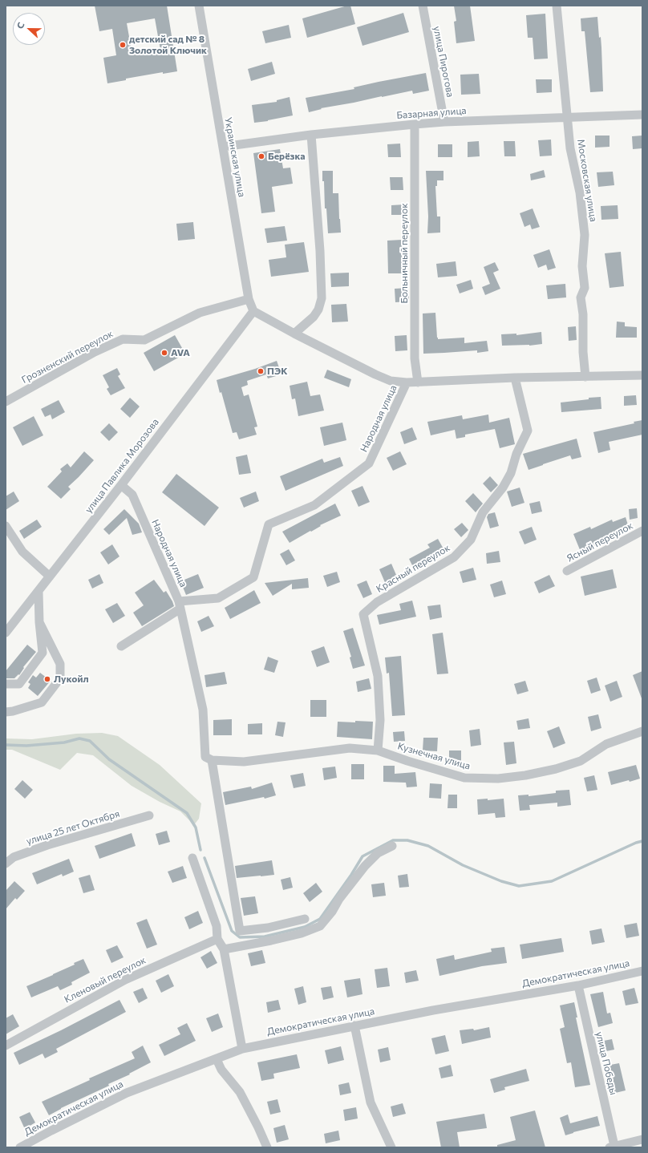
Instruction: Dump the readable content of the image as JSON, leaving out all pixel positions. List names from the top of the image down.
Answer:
{
  "streets": {
    "street": [
      "улица Пирогова",
      "Базарная улица",
      "Украинская улица",
      "Московская улица",
      "Больничный переулок",
      "Грозненский переулок",
      "Народная улица",
      "улица Павлика Морозова",
      "Ясный переулок",
      "Красный переулок",
      "Кузнечная улица",
      "улица 25 лет Октября",
      "Демократическая улица",
      "Кленовый переулок",
      "улица Победы"
    ]
  },
  "crossings": [
    ["улица Пирогова", "Базарная улица"],
    ["Базарная улица", "Украинская улица"],
    ["Базарная улица", "Московская улица"],
    ["Базарная улица", "Больничный переулок"],
    ["Украинская улица", "Грозненский переулок"],
    ["Украинская улица", "Народная улица"],
    ["Украинская улица", "улица Павлика Морозова"],
    ["Московская улица", "Народная улица"],
    ["Больничный переулок", "Народная улица"],
    ["Народная улица", "улица Павлика Морозова"],
    ["Народная улица", "Красный переулок"],
    ["Красный переулок", "Кузнечная улица"],
    ["Демократическая улица", "улица Победы"]
  ],
  "places": [
    "детский сад № 8 Золотой Ключик",
    "Берёзка",
    "AVA",
    "ПЭК",
    "Лукойл"
  ],
  "north": "left"
}
